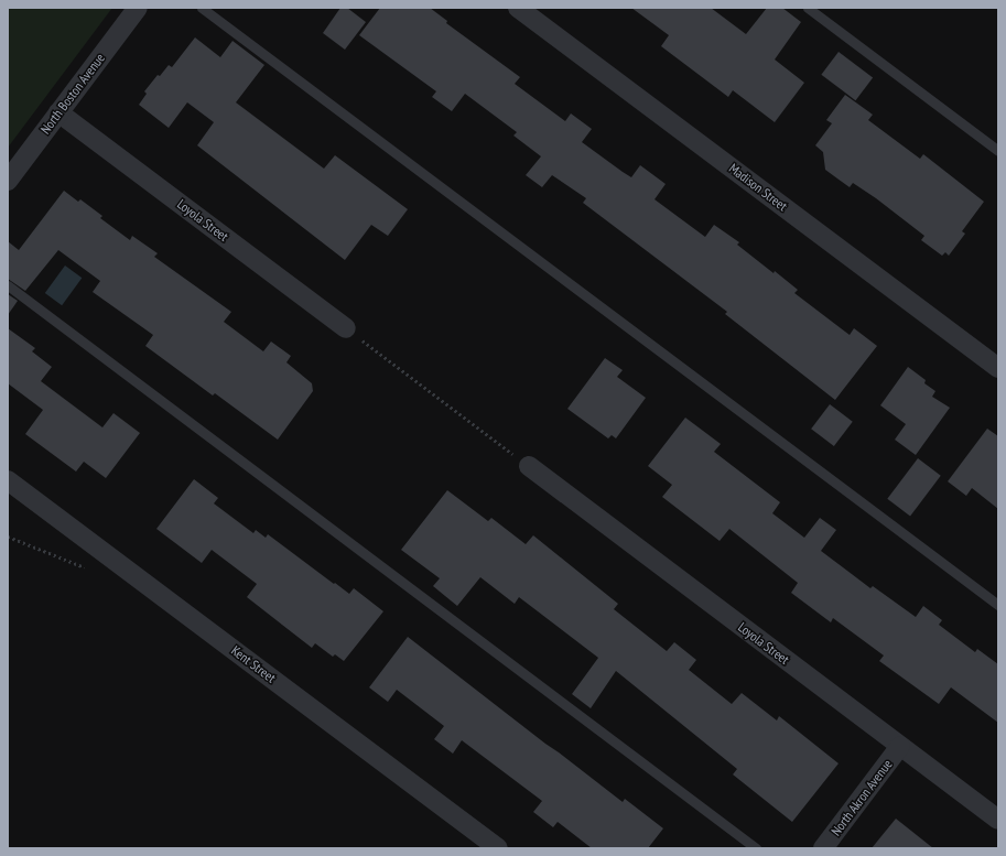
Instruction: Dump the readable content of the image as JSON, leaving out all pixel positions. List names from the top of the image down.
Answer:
{
  "streets": {
    "street": [
      "North Boston Avenue",
      "Madison Street",
      "Loyola Street",
      "Kent Street",
      "North Akron Avenue"
    ]
  },
  "crossings": [
    ["North Boston Avenue", "Loyola Street"],
    ["Loyola Street", "North Akron Avenue"]
  ]
}
